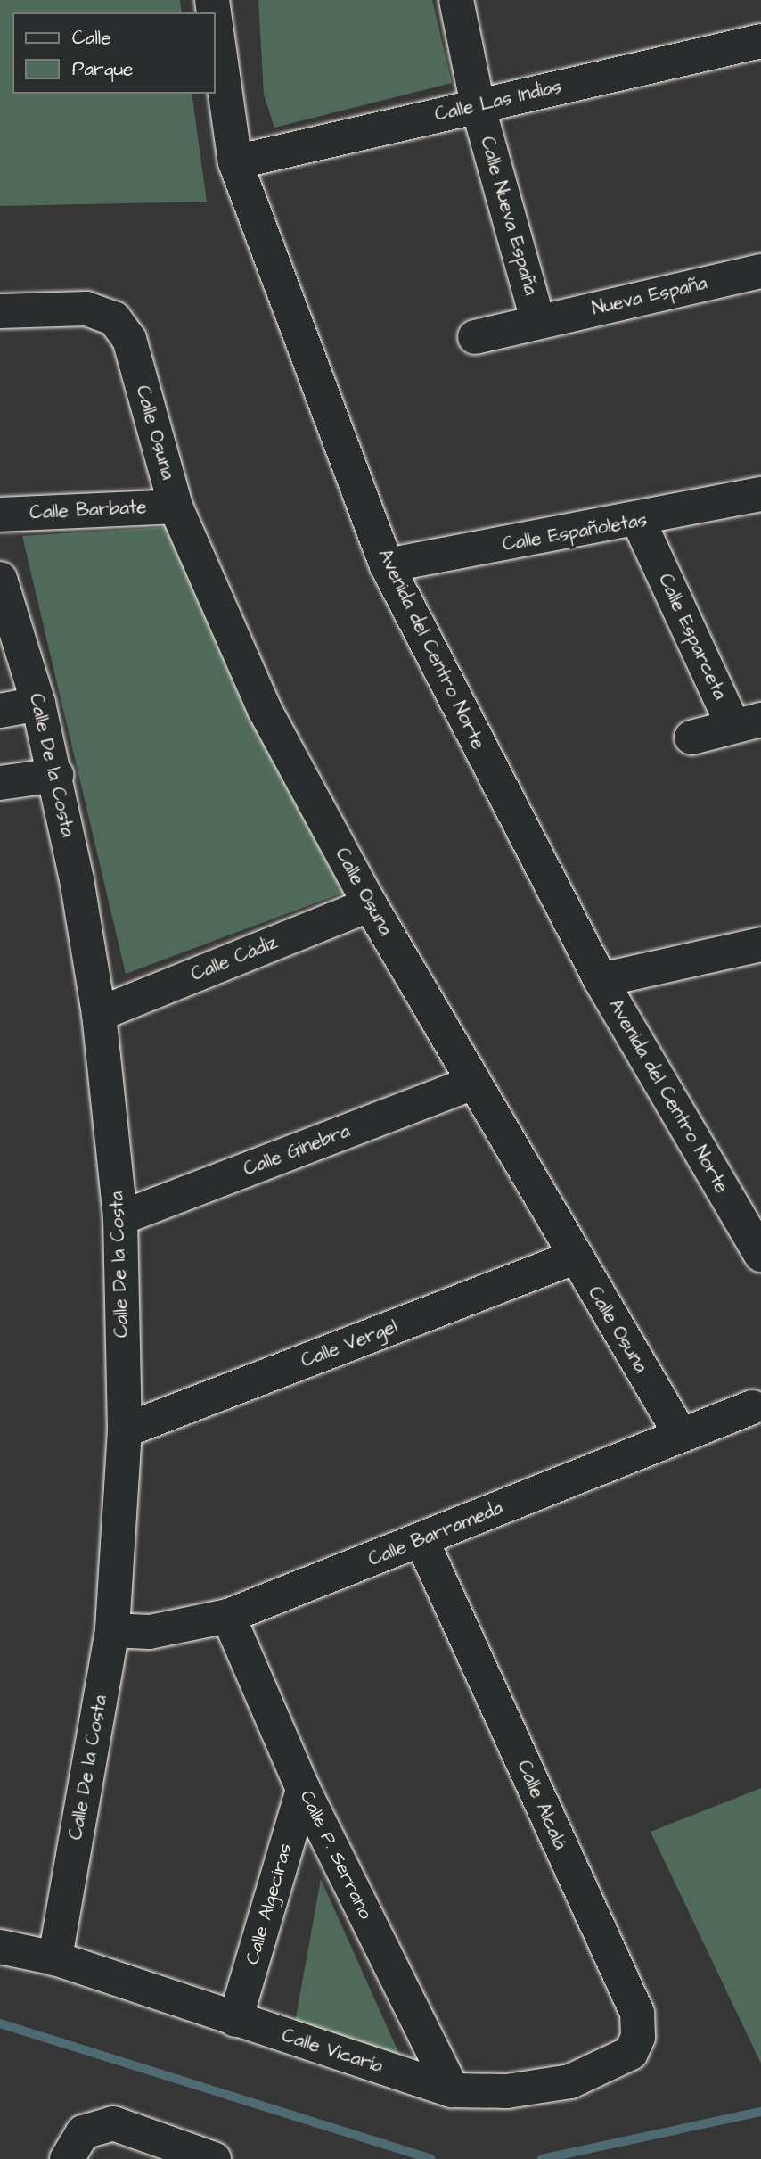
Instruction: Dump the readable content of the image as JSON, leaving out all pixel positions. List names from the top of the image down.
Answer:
{
  "streets": {
    "street": [
      "Calle Las Indias",
      "Calle Nueva España",
      "Nueva España",
      "Calle Osuna",
      "Calle Barbate",
      "Calle Españoletas",
      "Calle Esparceta",
      "Avenida del Centro Norte",
      "Calle De la Costa",
      "Calle Cádiz",
      "Calle Ginebra",
      "Calle Vergel",
      "Calle Barrameda",
      "Calle Alcalá",
      "Calle P. Serrano",
      "Calle Algeciras",
      "Calle Vicaría"
    ]
  },
  "crossings": [
    ["Calle Las Indias", "Calle Nueva España"],
    ["Calle Las Indias", "Avenida del Centro Norte"],
    ["Calle Nueva España", "Nueva España"],
    ["Calle Osuna", "Calle Barbate"],
    ["Calle Osuna", "Calle Cádiz"],
    ["Calle Osuna", "Calle Ginebra"],
    ["Calle Osuna", "Calle Vergel"],
    ["Calle Osuna", "Calle Barrameda"],
    ["Calle Españoletas", "Calle Esparceta"],
    ["Calle Españoletas", "Avenida del Centro Norte"],
    ["Calle De la Costa", "Calle Cádiz"],
    ["Calle De la Costa", "Calle Ginebra"],
    ["Calle De la Costa", "Calle Vergel"],
    ["Calle De la Costa", "Calle Barrameda"],
    ["Calle De la Costa", "Calle Vicaría"],
    ["Calle Barrameda", "Calle Alcalá"],
    ["Calle Barrameda", "Calle P. Serrano"],
    ["Calle Alcalá", "Calle Vicaría"],
    ["Calle P. Serrano", "Calle Algeciras"],
    ["Calle P. Serrano", "Calle Vicaría"],
    ["Calle Algeciras", "Calle Vicaría"]
  ],
  "legend": ["Calle", "Parque"]
}
